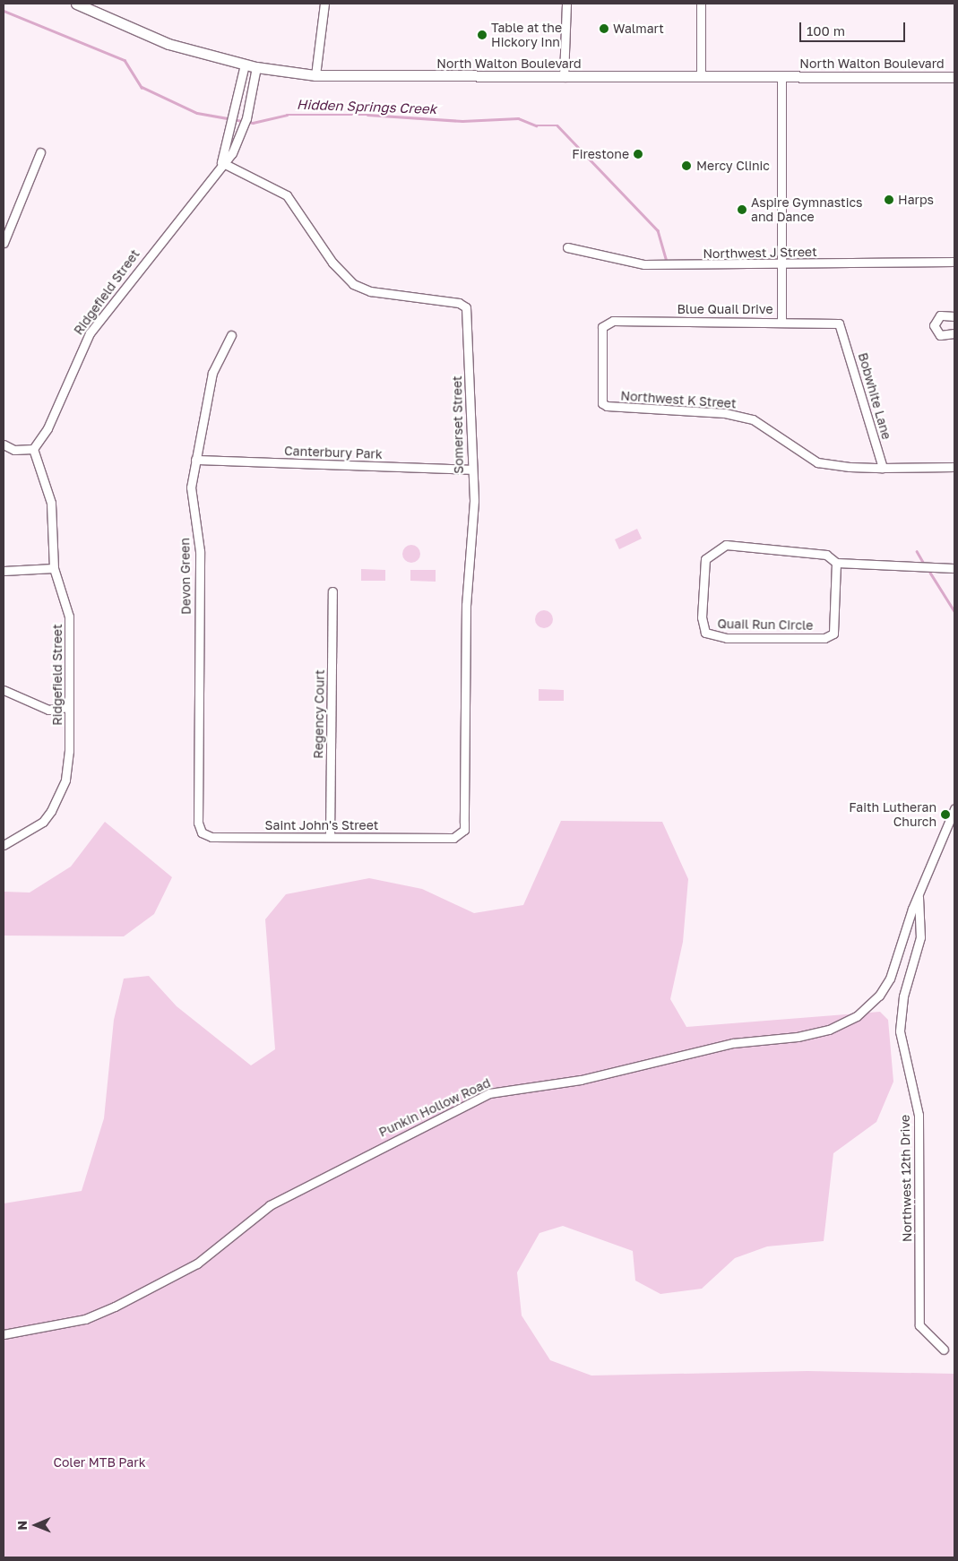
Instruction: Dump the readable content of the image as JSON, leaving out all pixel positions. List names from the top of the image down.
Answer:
{
  "streets": {
    "main road": ["North Walton Boulevard"],
    "street": [
      "Northwest J Street",
      "Ridgefield Street",
      "Blue Quail Drive",
      "Bobwhite Lane",
      "Northwest K Street",
      "Somerset Street",
      "Canterbury Park",
      "Devon Green",
      "Quail Run Circle",
      "Regency Court",
      "Saint John's Street",
      "Punkin Hollow Road",
      "Northwest 12th Drive"
    ]
  },
  "crossings": [
    ["North Walton Boulevard", "Ridgefield Street"],
    ["Ridgefield Street", "Somerset Street"],
    ["Blue Quail Drive", "Bobwhite Lane"],
    ["Blue Quail Drive", "Northwest K Street"],
    ["Bobwhite Lane", "Northwest K Street"],
    ["Somerset Street", "Canterbury Park"],
    ["Somerset Street", "Saint John's Street"],
    ["Canterbury Park", "Devon Green"],
    ["Devon Green", "Saint John's Street"],
    ["Regency Court", "Saint John's Street"],
    ["Punkin Hollow Road", "Northwest 12th Drive"]
  ],
  "water": ["Hidden Springs Creek"],
  "parks": ["Coler MTB Park"],
  "places": [
    "Walmart",
    "Table at the Hickory Inn",
    "Firestone",
    "Mercy Clinic",
    "Harps",
    "Aspire Gymnastics and Dance",
    "Faith Lutheran Church"
  ],
  "scale_bar": "100 m",
  "north": "left"
}
